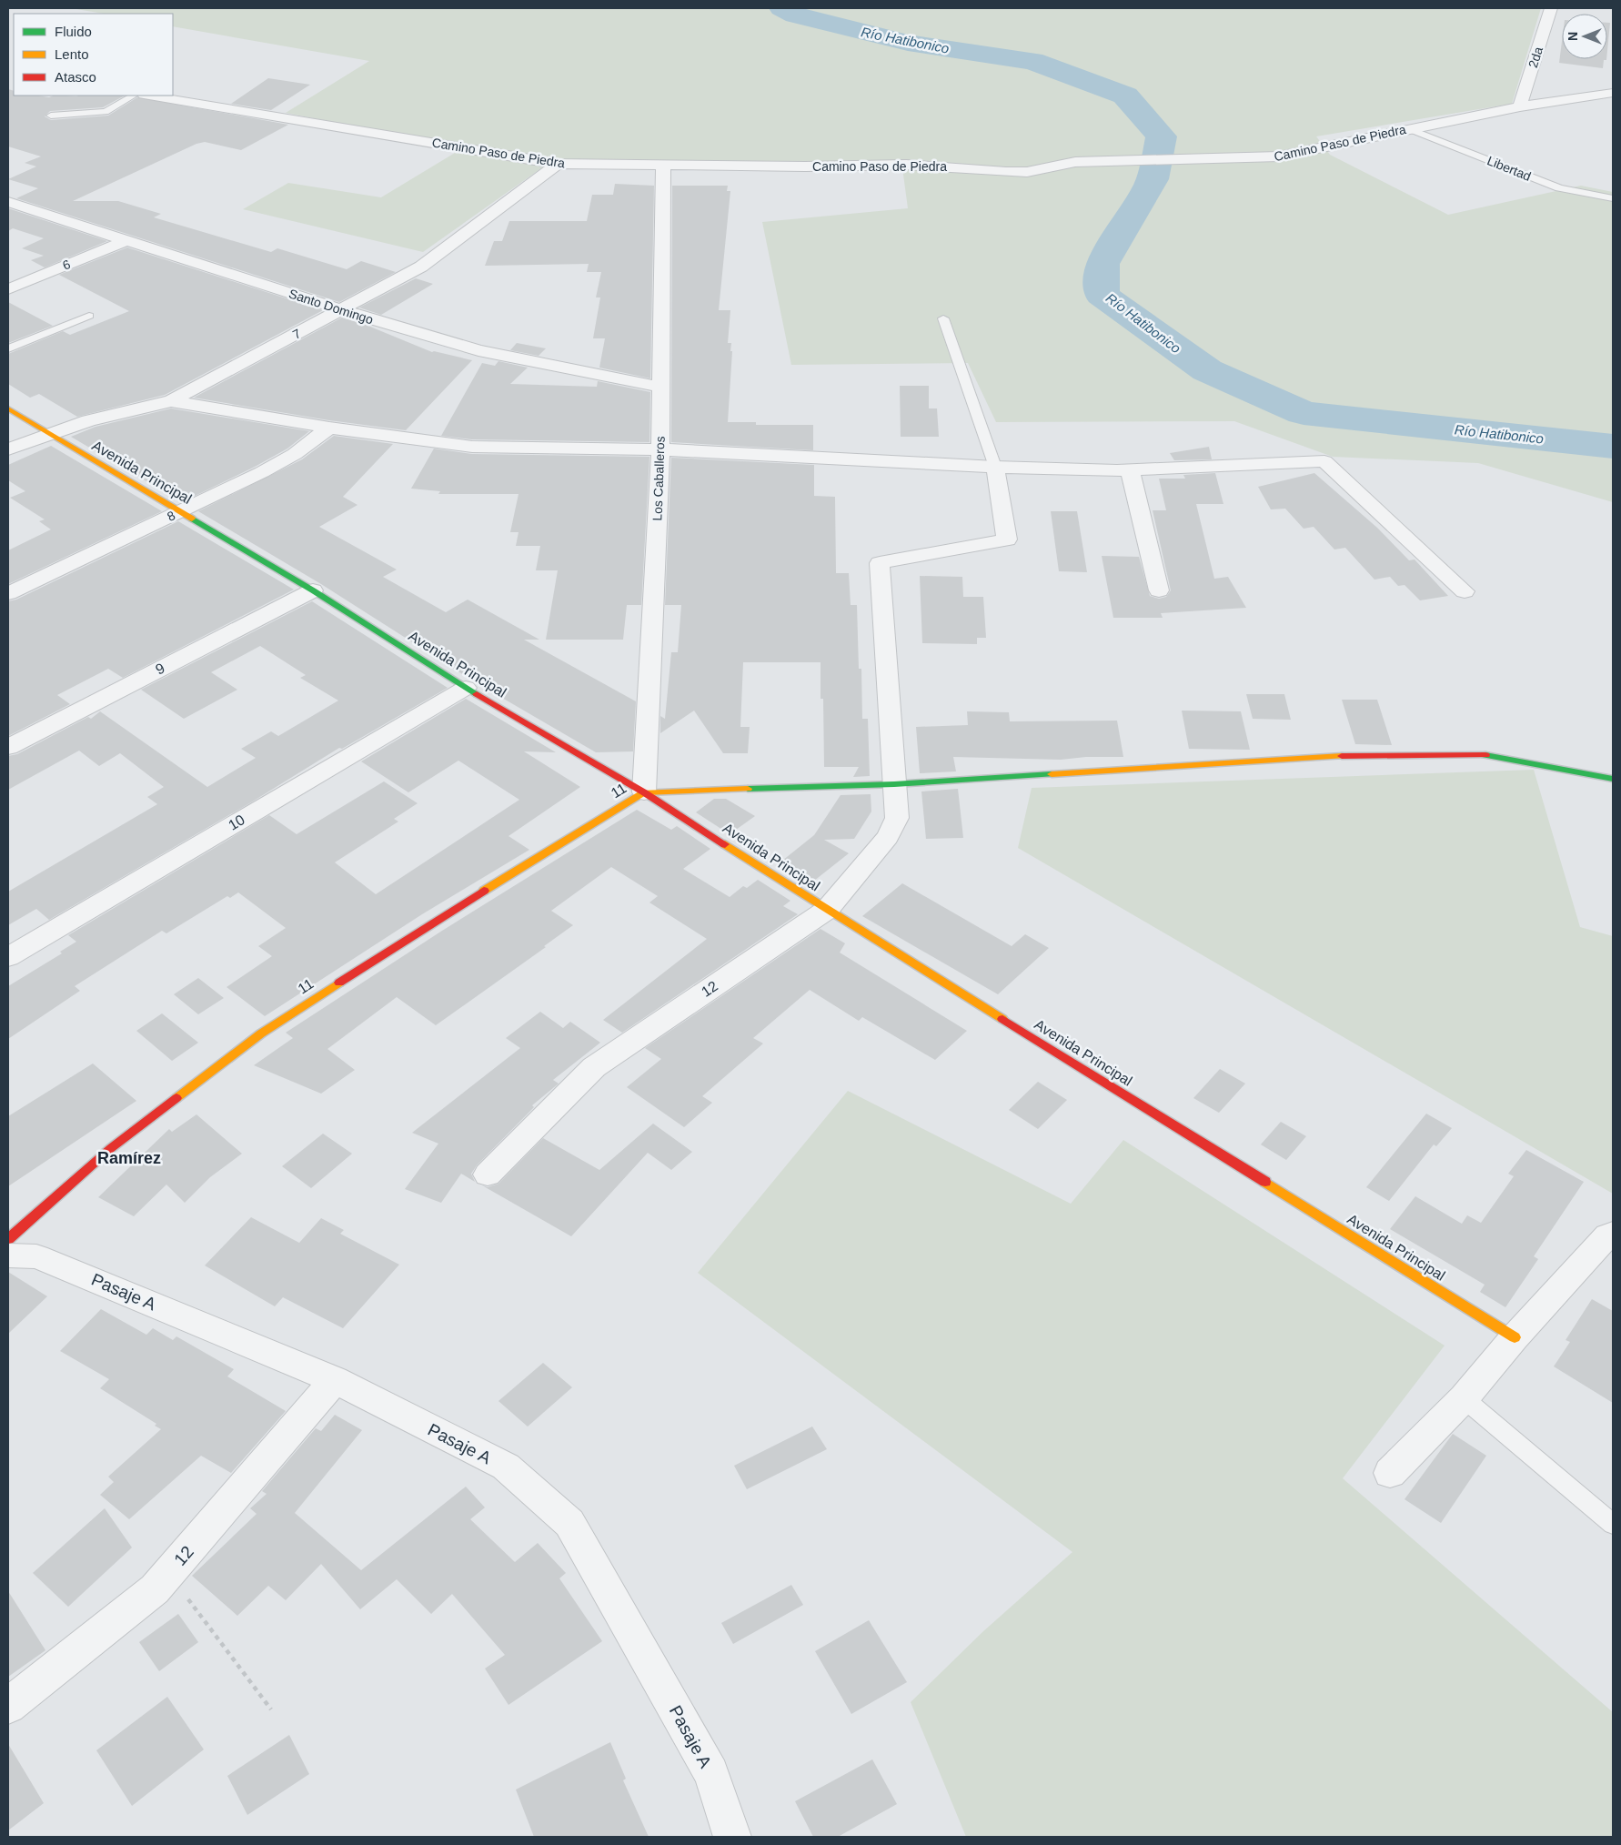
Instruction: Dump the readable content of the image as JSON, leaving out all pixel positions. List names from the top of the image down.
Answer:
{
  "streets": {
    "street": [
      "2da",
      "Camino Paso de Piedra",
      "6",
      "Santo Domingo",
      "7",
      "Avenida Principal",
      "Los Caballeros",
      "8",
      "9",
      "11",
      "10",
      "12",
      "Pasaje A"
    ],
    "lane": ["Libertad"]
  },
  "crossings": [
    ["2da", "Camino Paso de Piedra"],
    ["Camino Paso de Piedra", "Libertad"],
    ["Camino Paso de Piedra", "7"],
    ["Camino Paso de Piedra", "Los Caballeros"],
    ["6", "Santo Domingo"],
    ["Santo Domingo", "7"],
    ["Santo Domingo", "Los Caballeros"],
    ["7", "Avenida Principal"],
    ["Avenida Principal", "Los Caballeros"],
    ["Avenida Principal", "8"],
    ["Avenida Principal", "9"],
    ["Avenida Principal", "11"],
    ["Avenida Principal", "10"],
    ["Avenida Principal", "12"],
    ["Los Caballeros", "11"],
    ["12", "Pasaje A"]
  ],
  "districts": ["Ramírez"],
  "water": ["Río Hatibonico"],
  "legend": ["Fluido", "Lento", "Atasco"],
  "north": "left"
}
